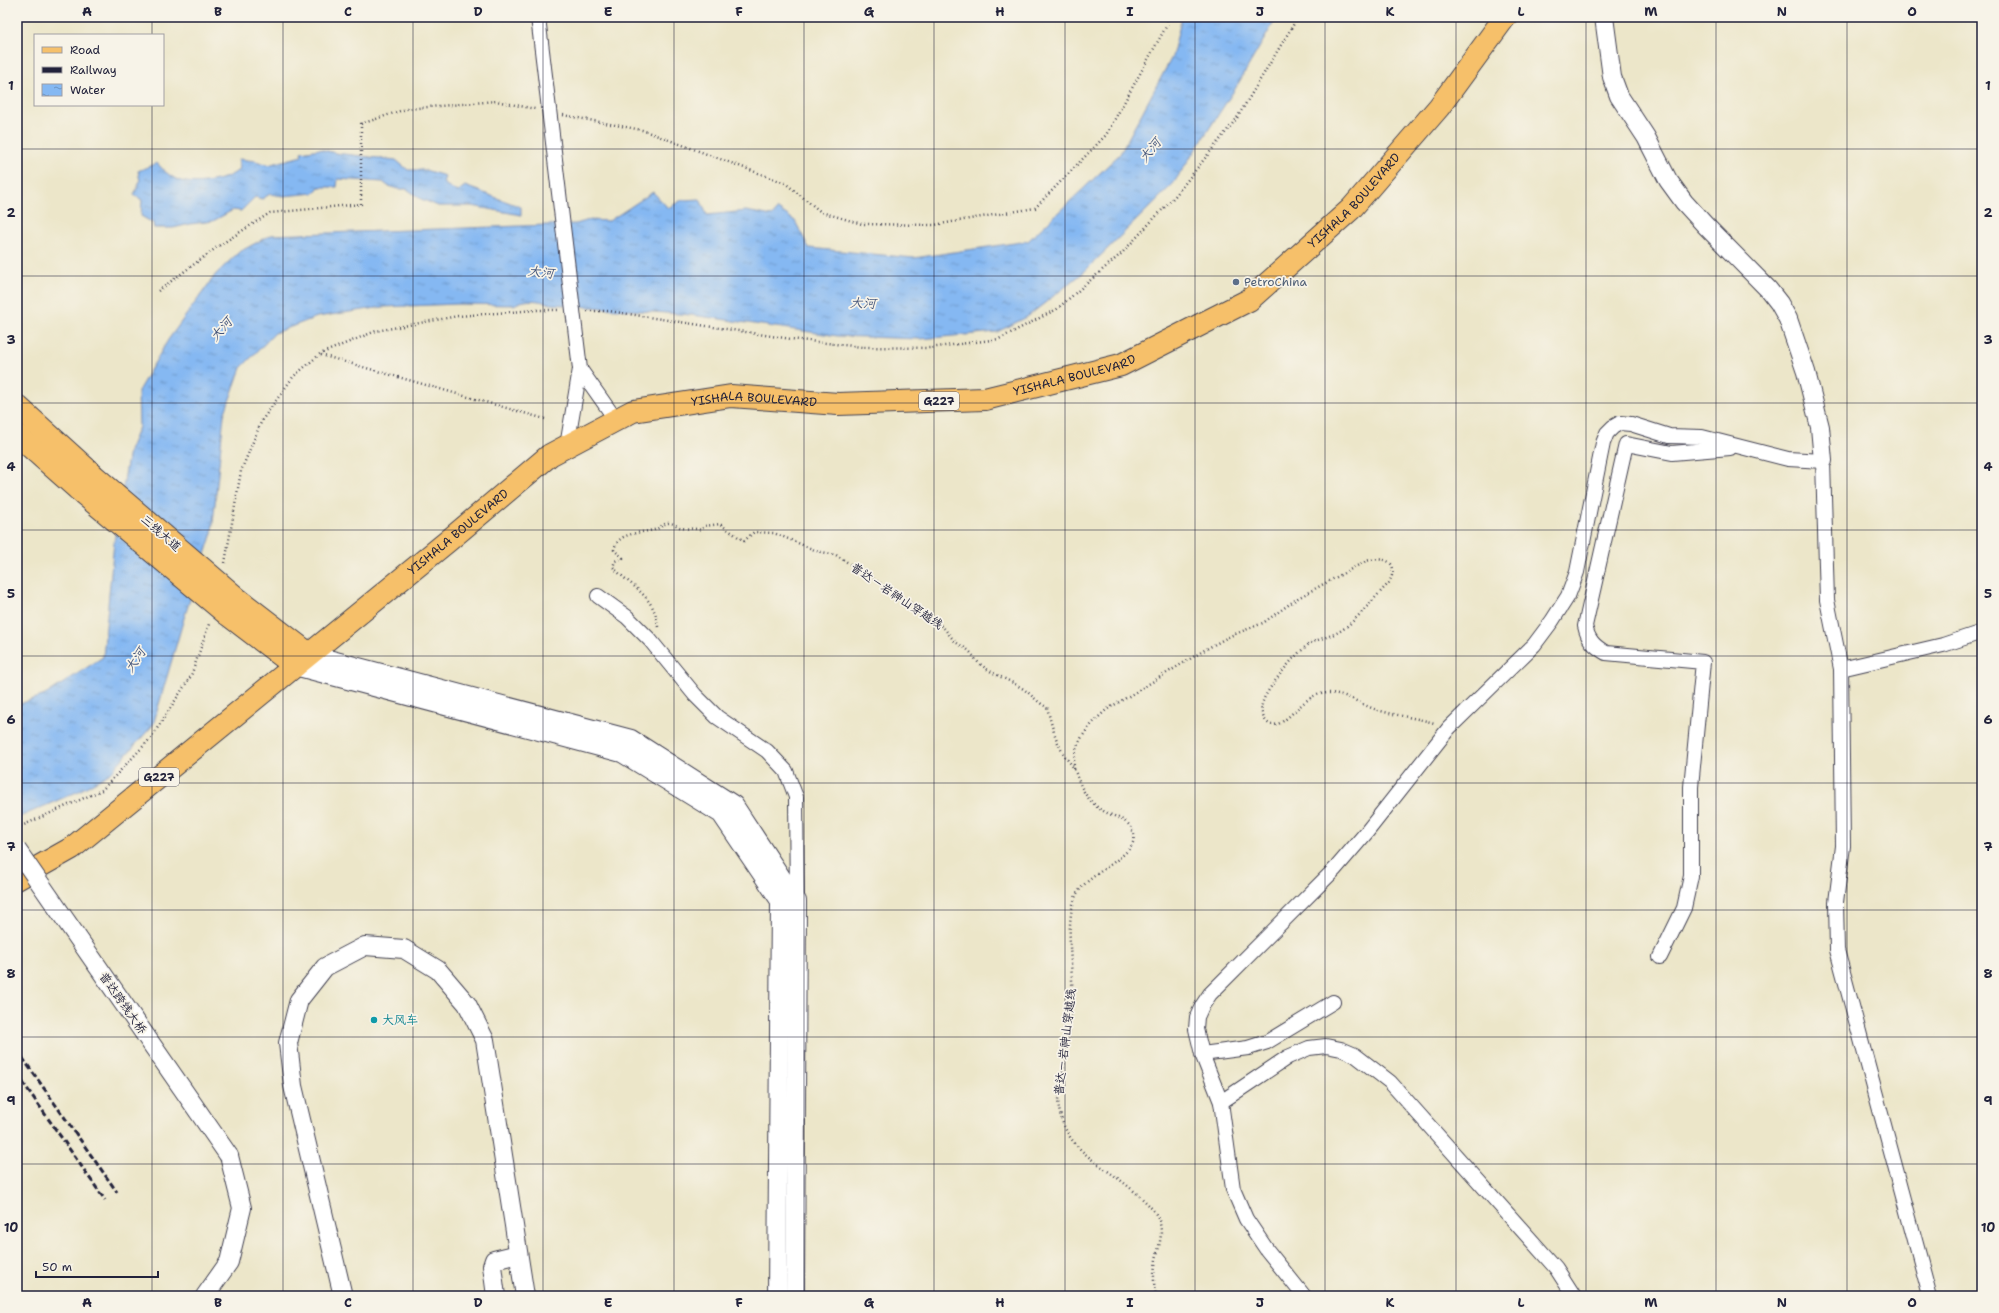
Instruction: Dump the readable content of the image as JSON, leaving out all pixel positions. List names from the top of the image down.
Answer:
{
  "streets": {
    "main road": ["YISHALA BOULEVARD", "G227", "三线大道"],
    "street": ["普达跨线大桥"],
    "path": ["普达－岩神山穿越线"]
  },
  "crossings": [
    ["YISHALA BOULEVARD", "三线大道"]
  ],
  "water": ["大河"],
  "places": ["PetroChina", "大风车"],
  "legend": ["Road", "Railway", "Water"],
  "scale_bar": "50 m",
  "grid": {
    "columns": [
      "A",
      "B",
      "C",
      "D",
      "E",
      "F",
      "G",
      "H",
      "I",
      "J",
      "K",
      "L",
      "M",
      "N",
      "O"
    ],
    "rows": [
      "1",
      "2",
      "3",
      "4",
      "5",
      "6",
      "7",
      "8",
      "9",
      "10"
    ]
  }
}
